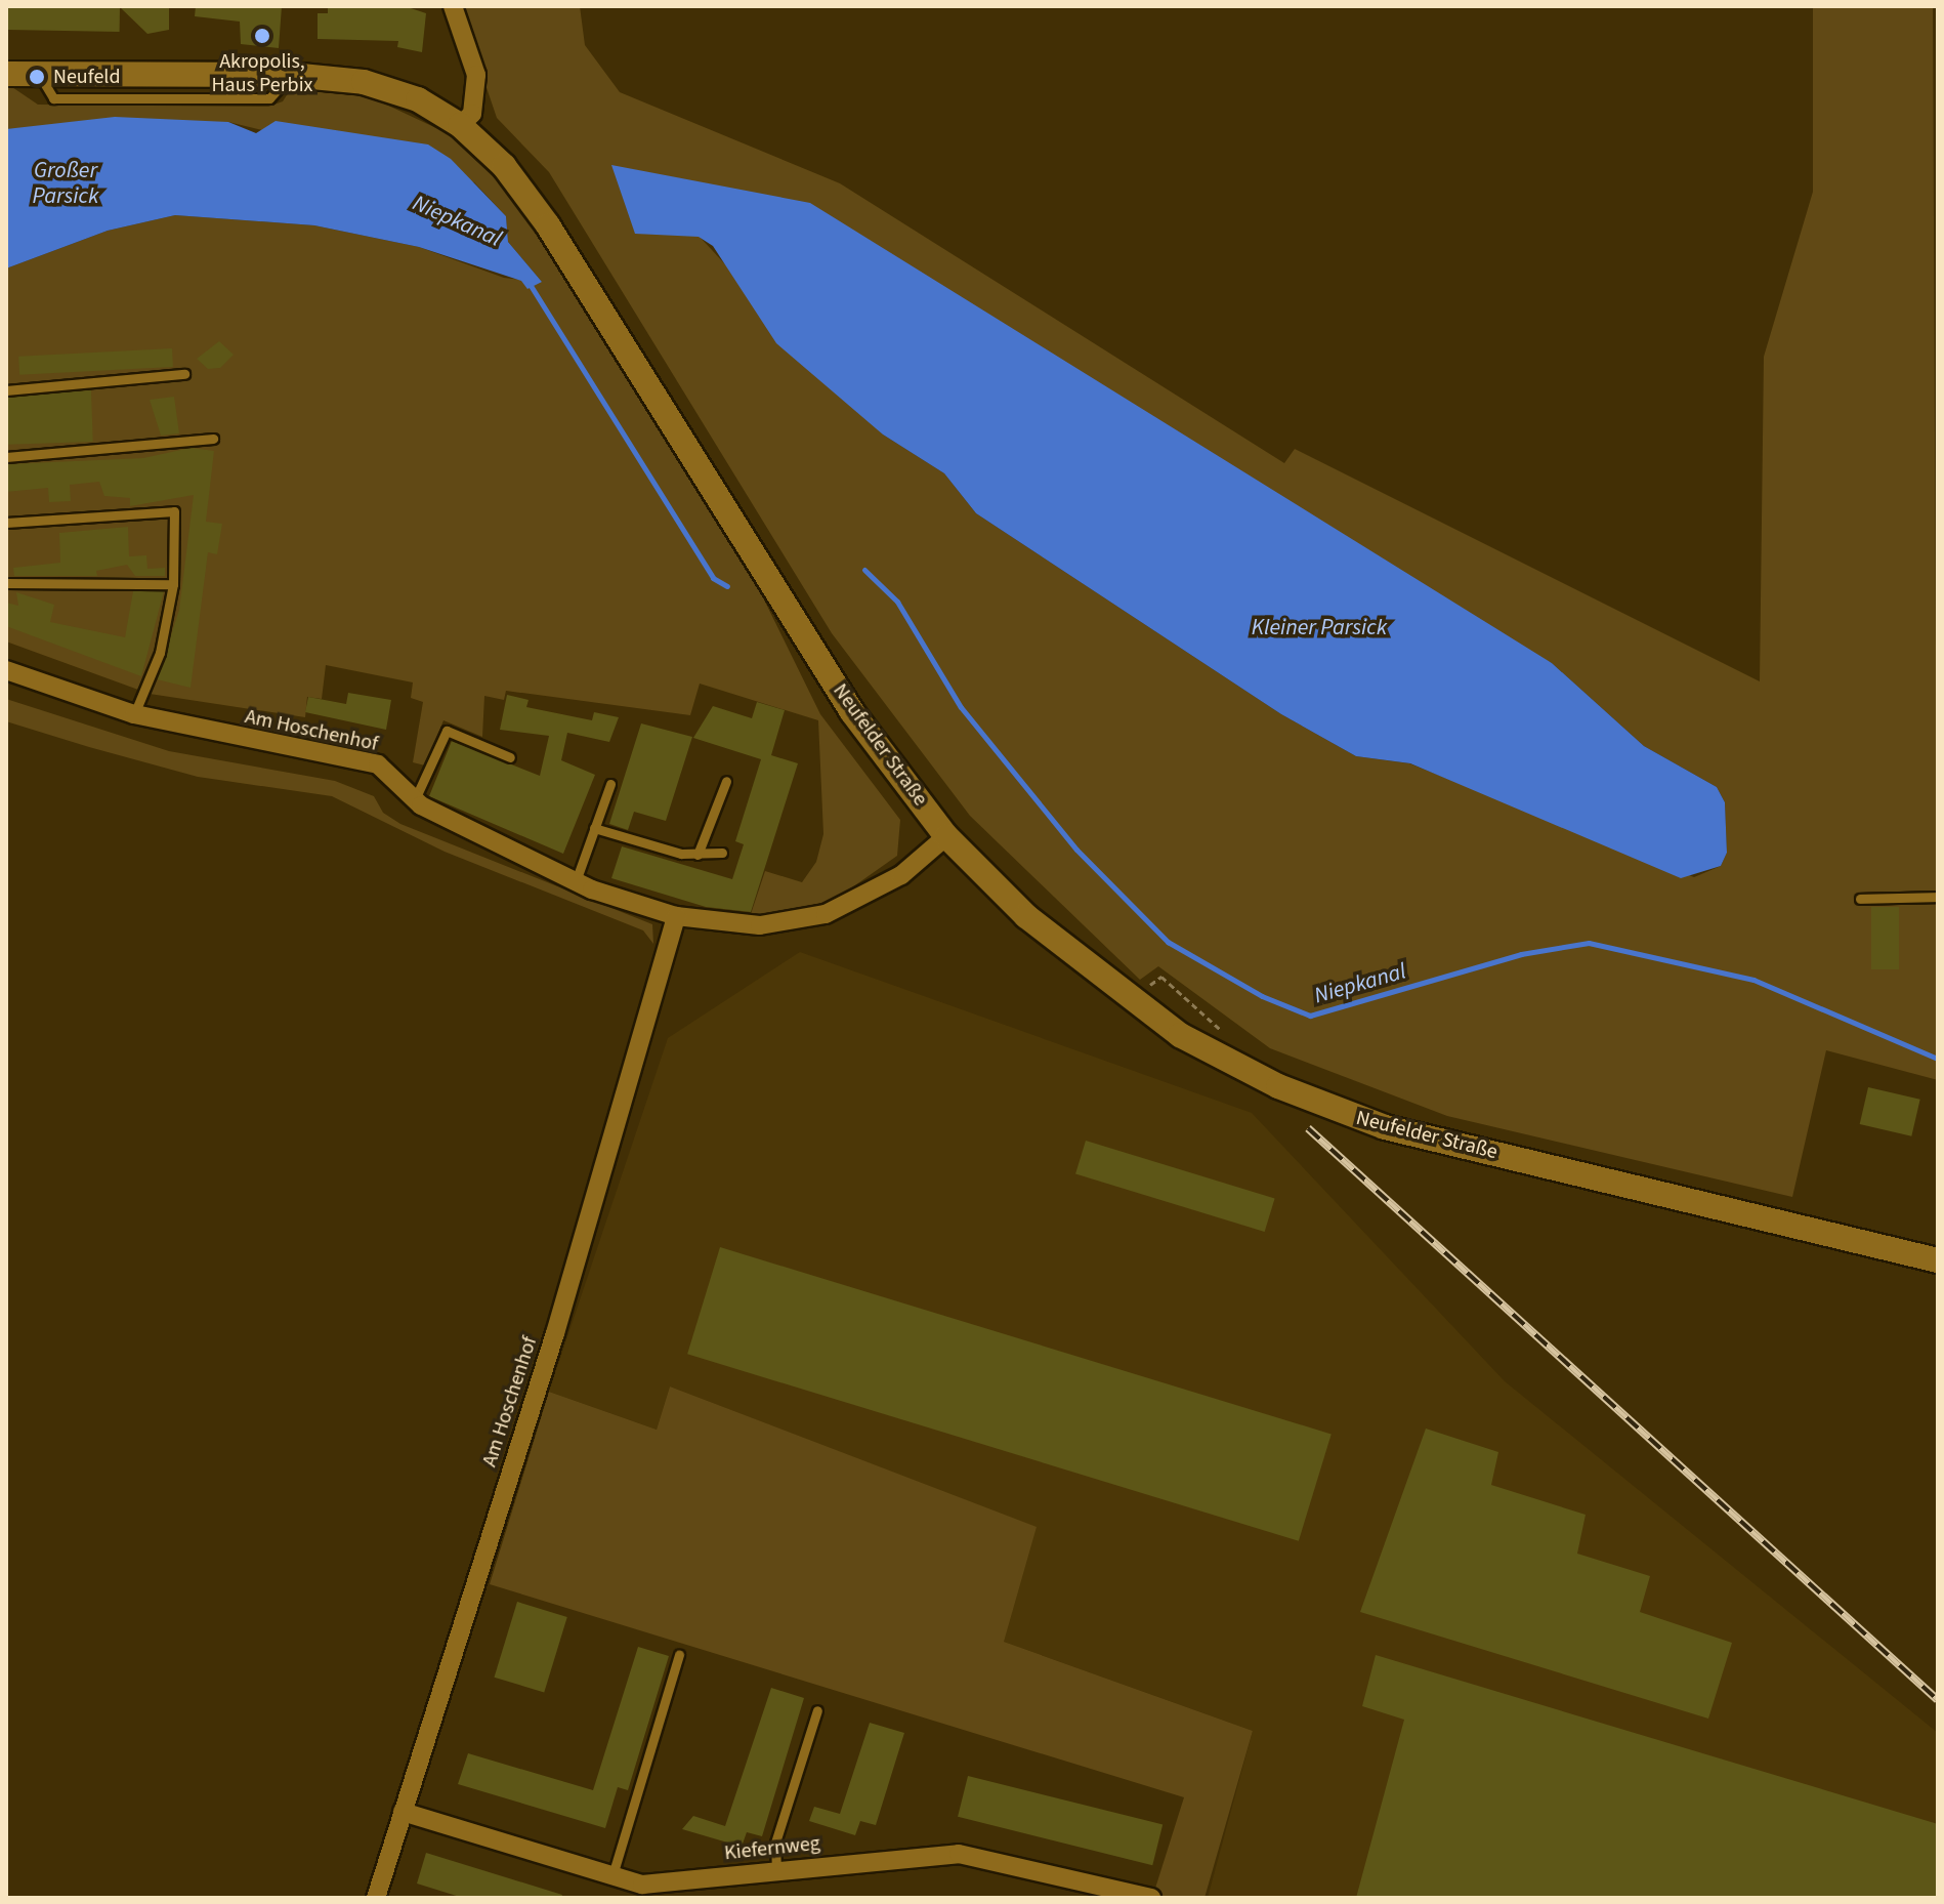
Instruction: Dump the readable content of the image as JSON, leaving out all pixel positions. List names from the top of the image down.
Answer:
{
  "streets": {
    "main road": ["Neufelder Straße"],
    "street": ["Am Hoschenhof", "Kiefernweg"]
  },
  "crossings": [
    ["Am Hoschenhof", "Neufelder Straße"],
    ["Am Hoschenhof", "Kiefernweg"]
  ],
  "water": ["Großer Parsick", "Niepkanal", "Kleiner Parsick"],
  "places": ["Akropolis, Haus Perbix", "Neufeld"]
}
